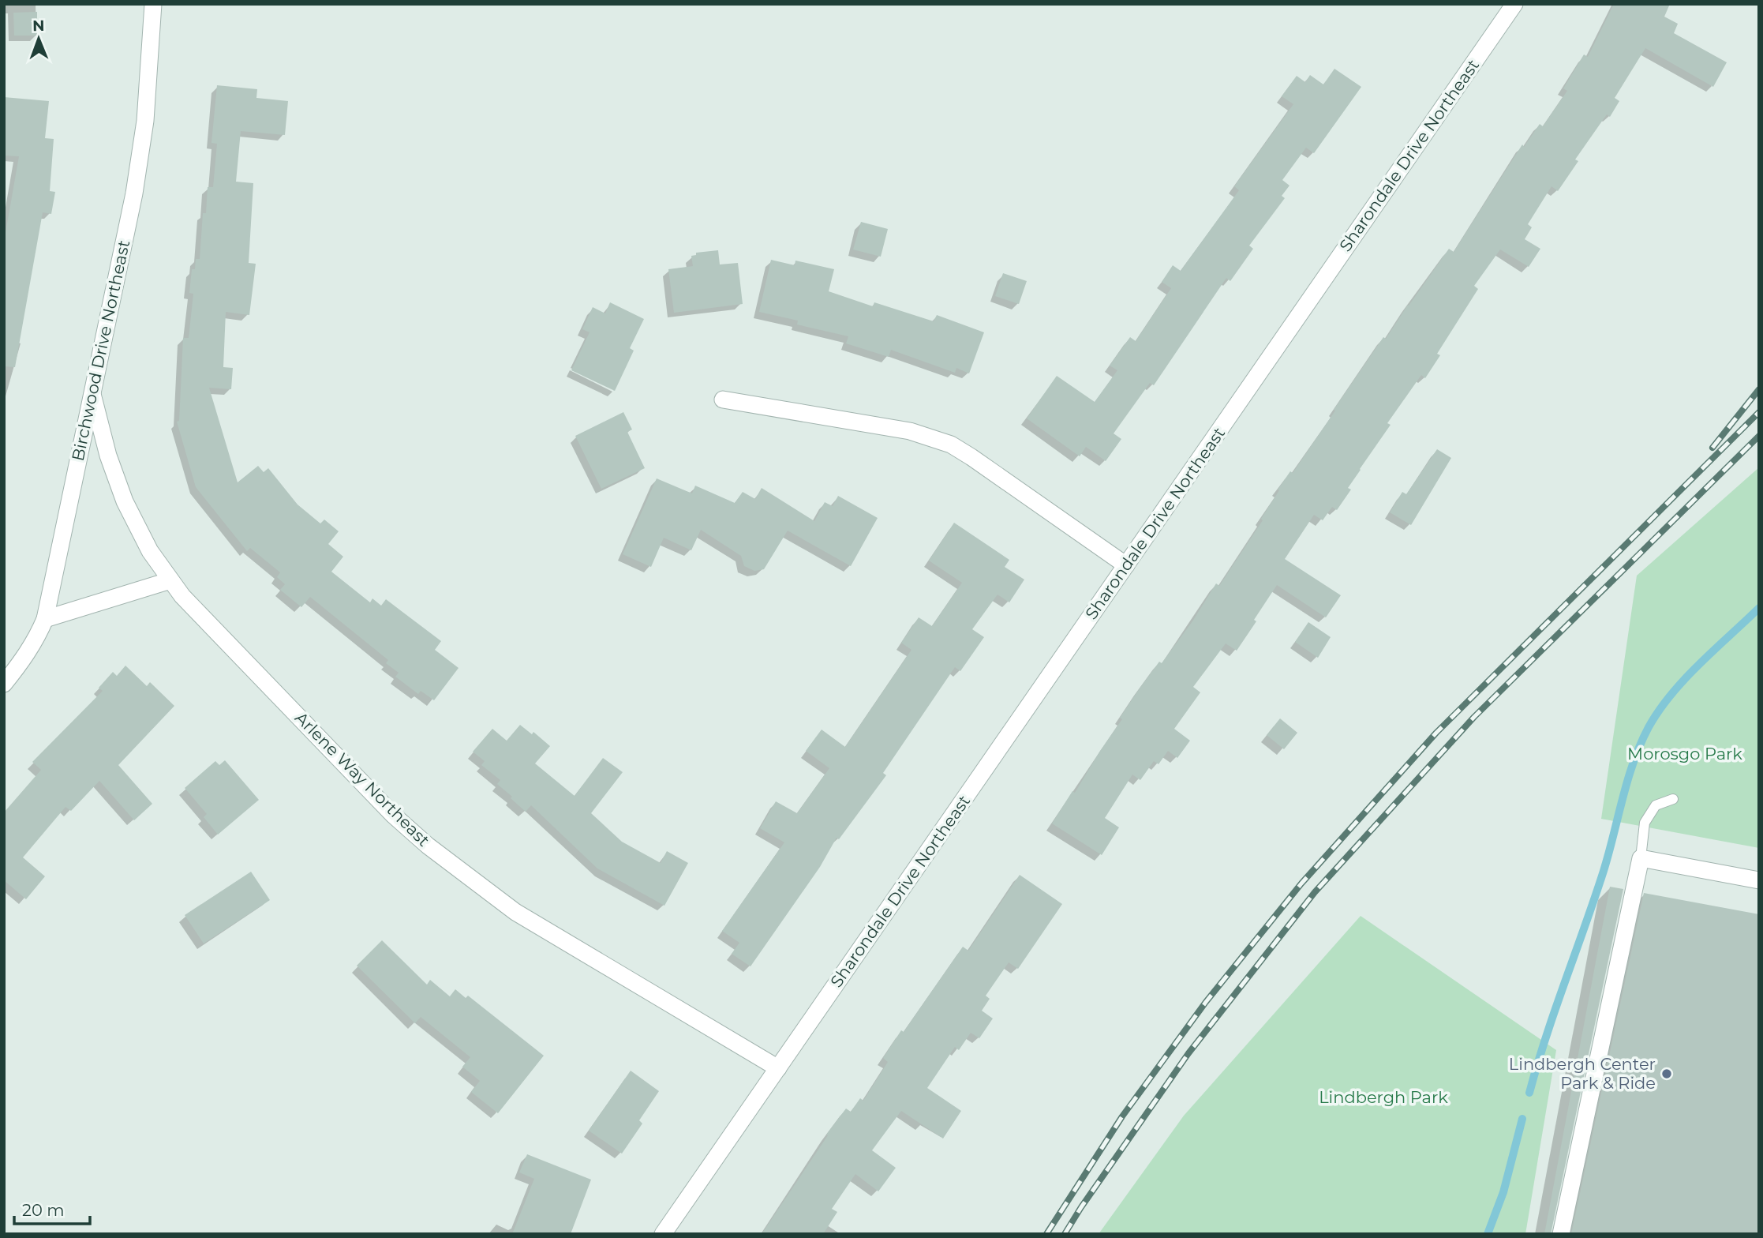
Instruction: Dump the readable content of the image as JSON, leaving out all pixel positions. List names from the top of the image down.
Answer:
{
  "streets": {
    "street": ["Sharondale Drive Northeast", "Birchwood Drive Northeast", "Arlene Way Northeast"]
  },
  "crossings": [
    ["Sharondale Drive Northeast", "Arlene Way Northeast"],
    ["Birchwood Drive Northeast", "Arlene Way Northeast"]
  ],
  "parks": ["Morosgo Park", "Lindbergh Park"],
  "places": ["Lindbergh Center Park & Ride"],
  "scale_bar": "20 m",
  "north": "top"
}
